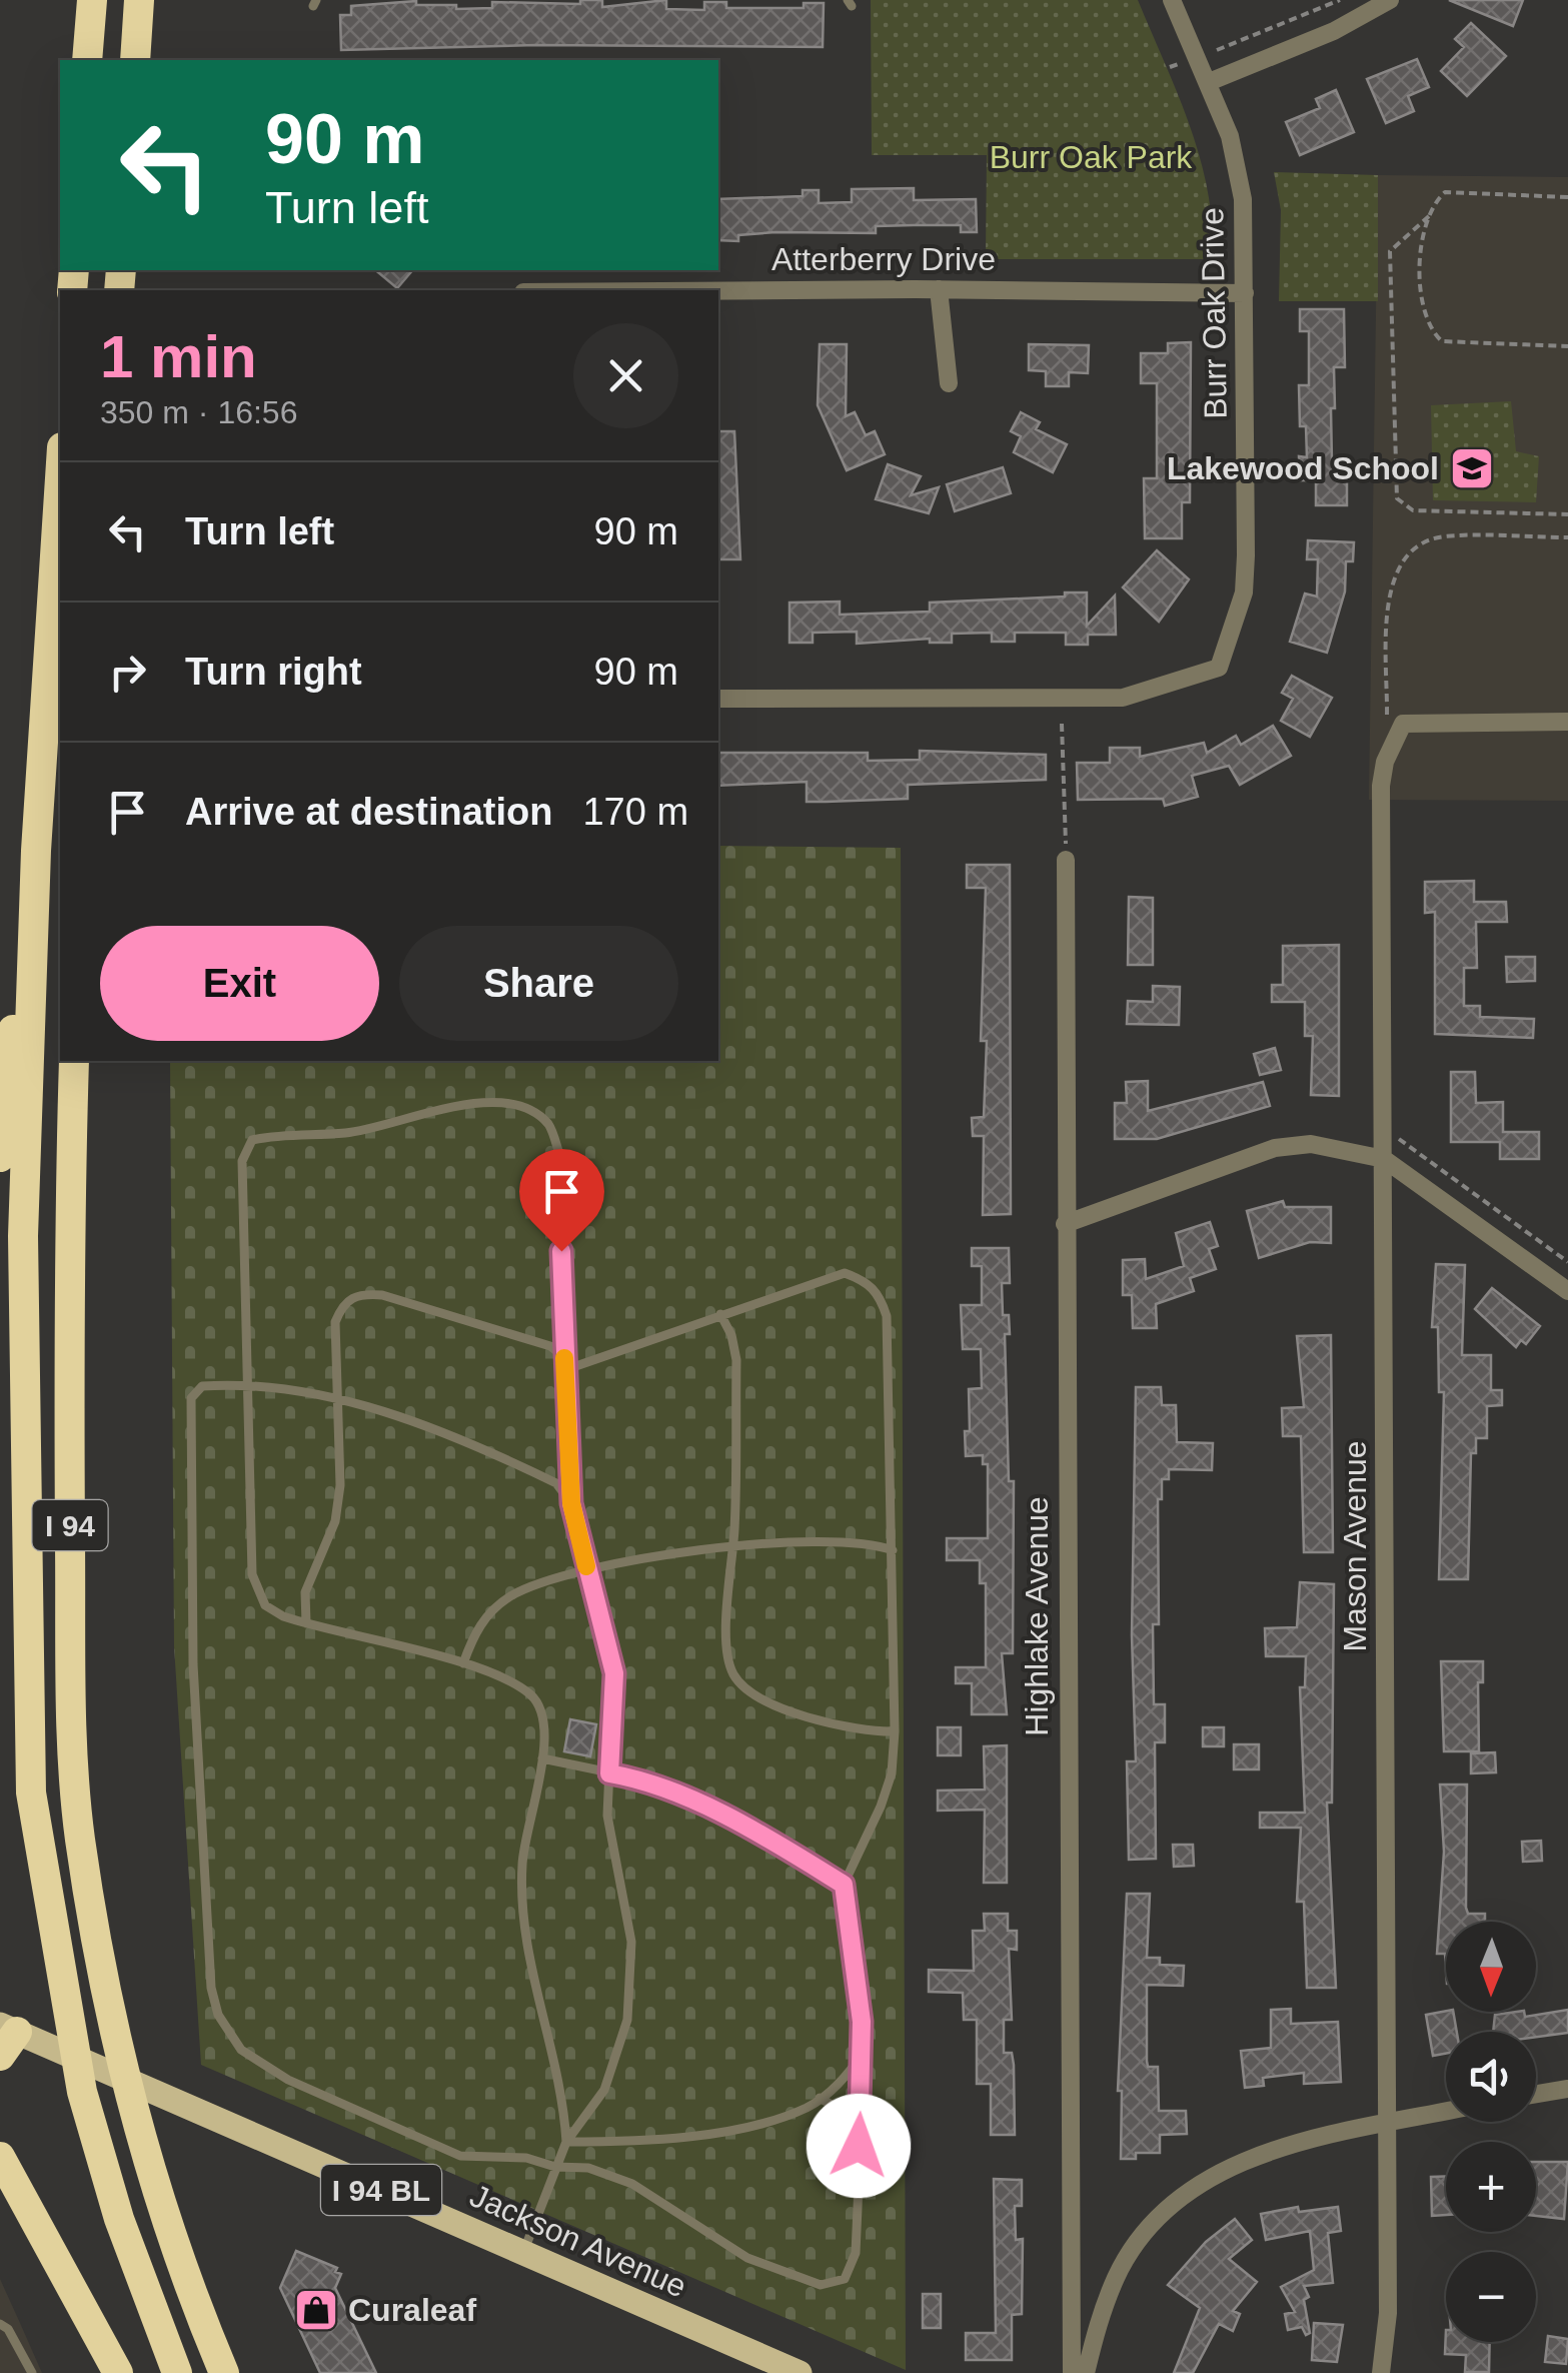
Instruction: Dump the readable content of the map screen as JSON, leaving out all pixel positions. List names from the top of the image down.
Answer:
{
  "streets": {
    "highway": ["I 94"],
    "main road": ["I 94 BL", "Jackson Avenue"],
    "street": [
      "Atterberry Drive",
      "Burr Oak Drive",
      "Mason Avenue",
      "Highlake Avenue"
    ]
  },
  "crossings": [
    ["Atterberry Drive", "Burr Oak Drive"]
  ],
  "parks": ["Burr Oak Park"],
  "places": {
    "school or university": ["Lakewood School"],
    "shop": ["Curaleaf"]
  },
  "north": "bottom",
  "page": {
    "turn": ["90 m", "Turn left"],
    "heading": ["1 min", "350 m · 16:56"],
    "list": [
      {
        "name": "Turn left",
        "value": "90 m"
      },
      {
        "name": "Turn right",
        "value": "90 m"
      },
      {
        "name": "Arrive at destination",
        "value": "170 m"
      }
    ],
    "buttons": ["Exit", "Share"],
    "map_buttons": ["+", "−"]
  }
}
